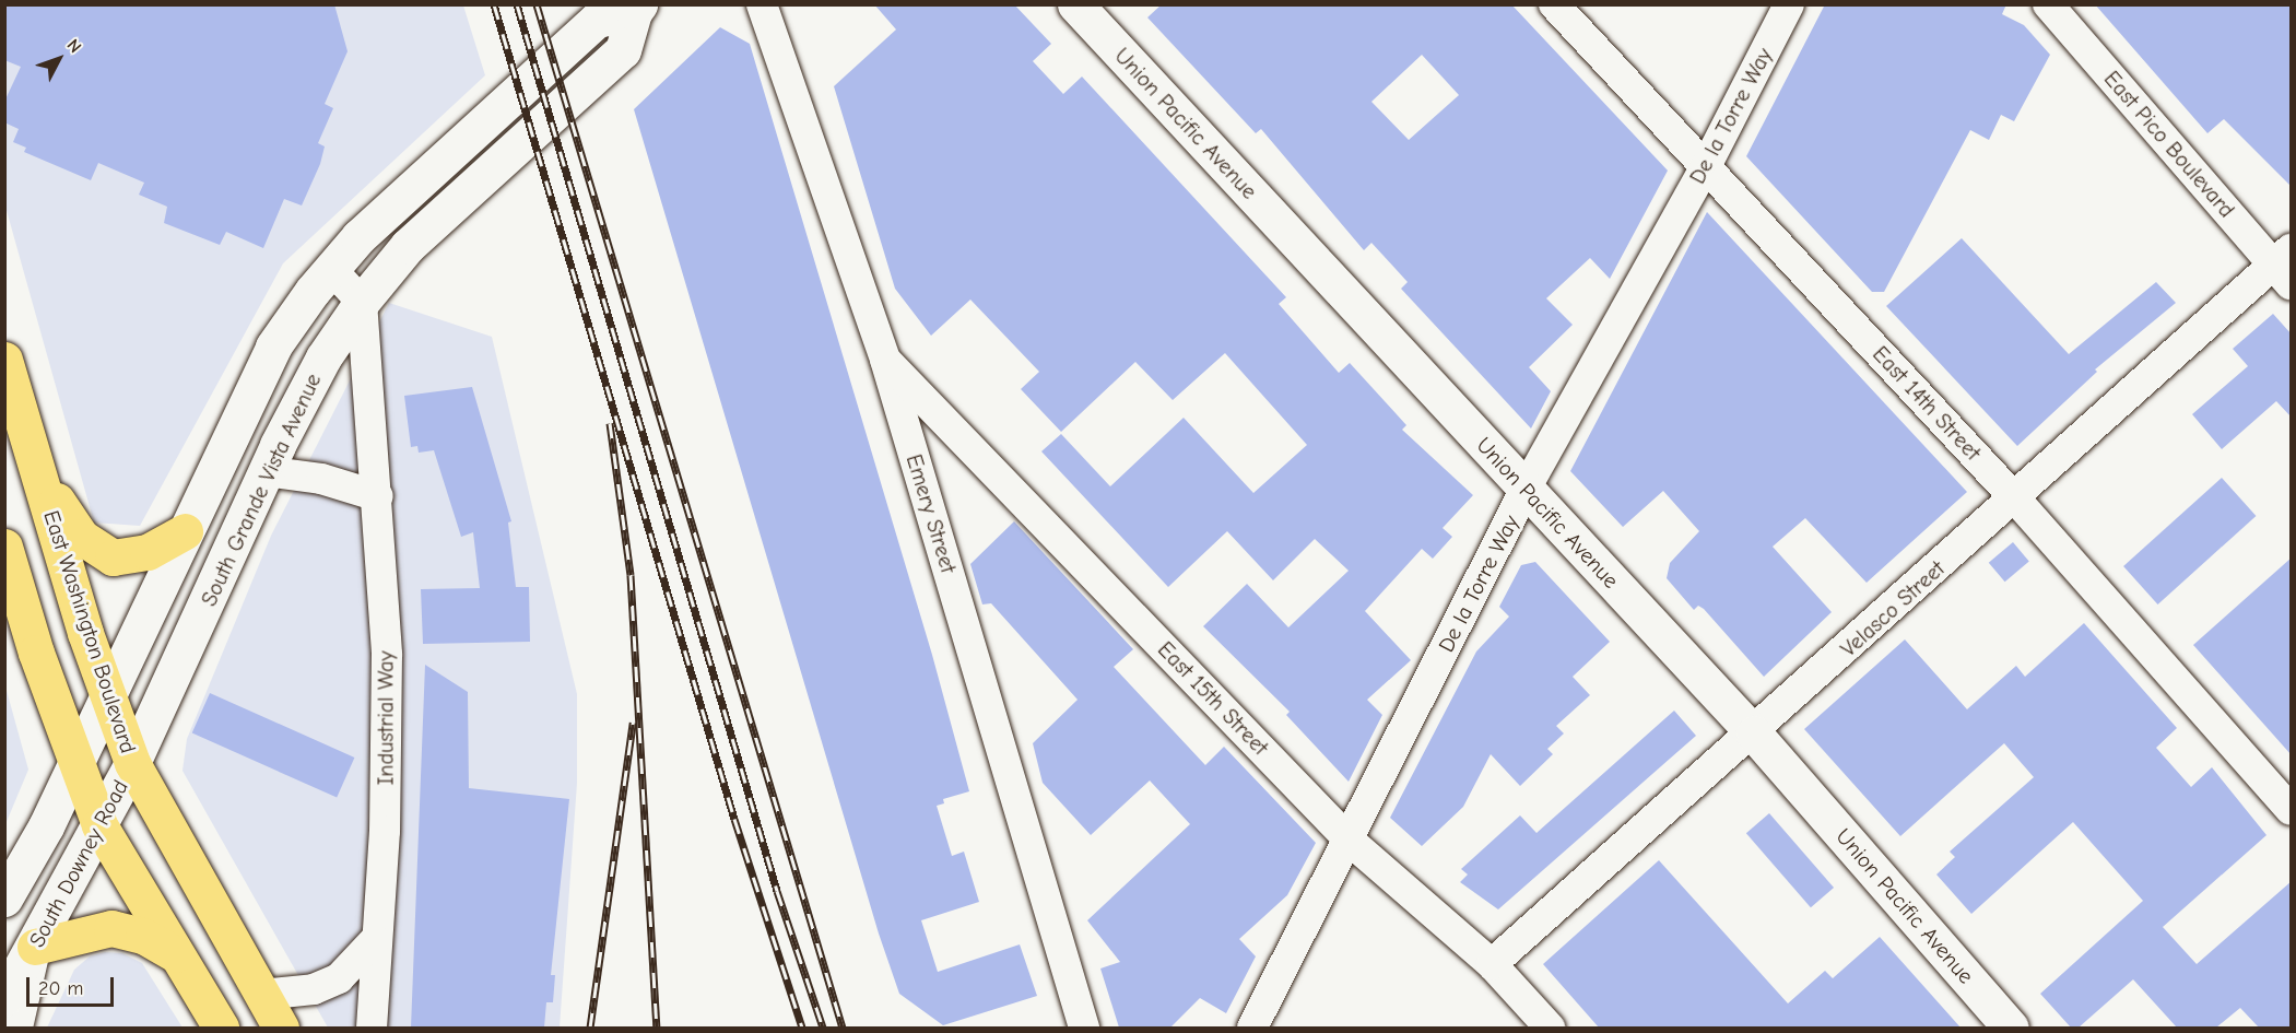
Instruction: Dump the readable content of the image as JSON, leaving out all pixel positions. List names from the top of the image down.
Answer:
{
  "streets": {
    "main road": [
      "Union Pacific Avenue",
      "South Grande Vista Avenue",
      "East Washington Boulevard",
      "South Downey Road"
    ],
    "street": [
      "De la Torre Way",
      "East Pico Boulevard",
      "East 14th Street",
      "Emery Street",
      "Velasco Street",
      "East 15th Street",
      "Industrial Way"
    ]
  },
  "crossings": [
    ["De la Torre Way", "Union Pacific Avenue"],
    ["De la Torre Way", "East 14th Street"],
    ["De la Torre Way", "East 15th Street"],
    ["Union Pacific Avenue", "Velasco Street"],
    ["East Pico Boulevard", "Velasco Street"],
    ["East 14th Street", "Velasco Street"],
    ["South Grande Vista Avenue", "East Washington Boulevard"],
    ["South Grande Vista Avenue", "Industrial Way"],
    ["South Grande Vista Avenue", "South Downey Road"],
    ["Emery Street", "East 15th Street"],
    ["Velasco Street", "East 15th Street"],
    ["East Washington Boulevard", "South Downey Road"]
  ],
  "scale_bar": "20 m",
  "north": "top right"
}
